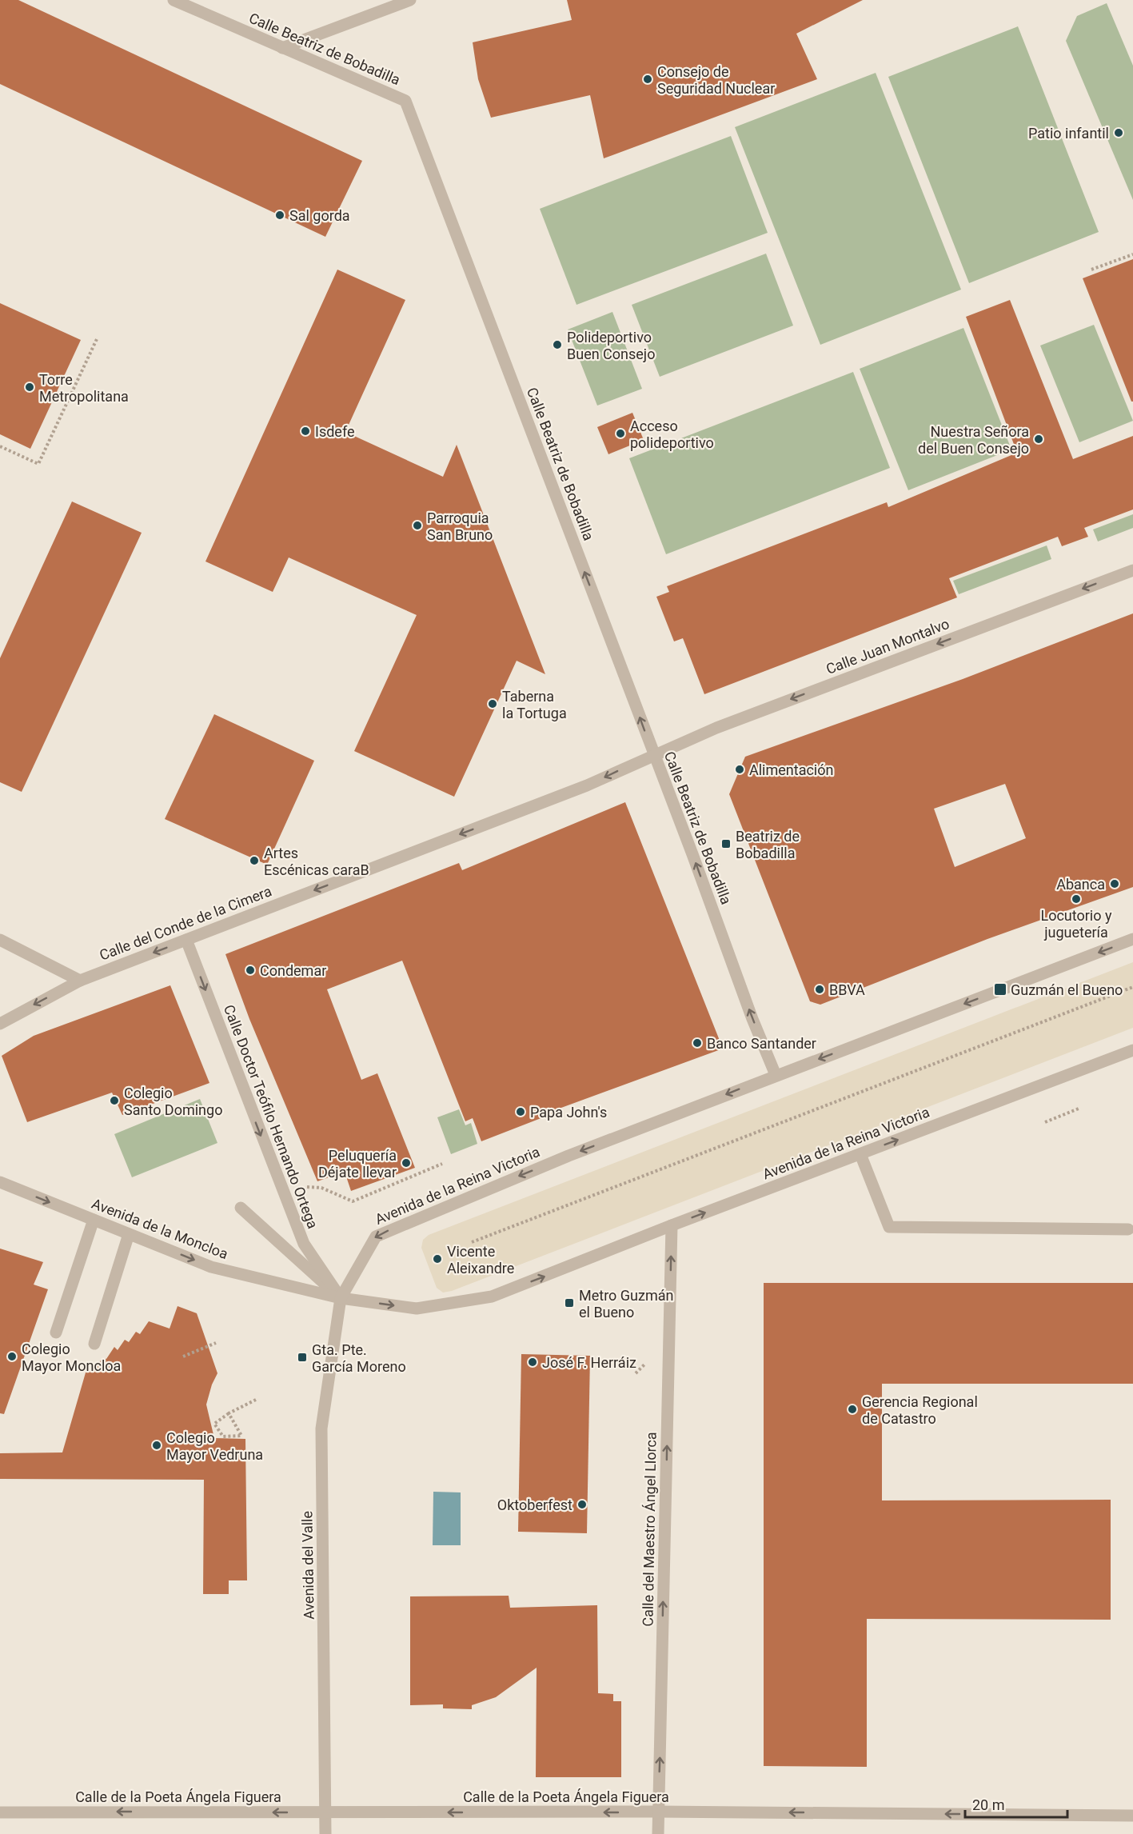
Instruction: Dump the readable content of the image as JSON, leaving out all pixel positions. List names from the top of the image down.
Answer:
{
  "streets": {
    "street": [
      "Calle Beatriz de Bobadilla",
      "Calle Juan Montalvo",
      "Calle del Conde de la Cimera",
      "Calle Doctor Teófilo Hernando Ortega",
      "Avenida de la Reina Victoria",
      "Avenida de la Moncloa",
      "Calle del Maestro Ángel Llorca",
      "Avenida del Valle",
      "Calle de la Poeta Ángela Figuera"
    ]
  },
  "crossings": [
    ["Calle Beatriz de Bobadilla", "Calle Juan Montalvo"],
    ["Calle Beatriz de Bobadilla", "Calle del Conde de la Cimera"],
    ["Calle Beatriz de Bobadilla", "Avenida de la Reina Victoria"],
    ["Calle Juan Montalvo", "Calle del Conde de la Cimera"],
    ["Calle del Conde de la Cimera", "Calle Doctor Teófilo Hernando Ortega"],
    ["Calle Doctor Teófilo Hernando Ortega", "Avenida de la Reina Victoria"],
    ["Calle Doctor Teófilo Hernando Ortega", "Avenida de la Moncloa"],
    ["Calle Doctor Teófilo Hernando Ortega", "Avenida del Valle"],
    ["Avenida de la Reina Victoria", "Avenida de la Moncloa"],
    ["Avenida de la Reina Victoria", "Calle del Maestro Ángel Llorca"],
    ["Avenida de la Reina Victoria", "Avenida del Valle"],
    ["Avenida de la Moncloa", "Avenida del Valle"],
    ["Calle del Maestro Ángel Llorca", "Calle de la Poeta Ángela Figuera"],
    ["Avenida del Valle", "Calle de la Poeta Ángela Figuera"]
  ],
  "one_way": [
    "Calle Beatriz de Bobadilla",
    "Calle Juan Montalvo",
    "Calle del Conde de la Cimera",
    "Calle del Maestro Ángel Llorca",
    "Calle de la Poeta Ángela Figuera"
  ],
  "places": {
    "other": [
      "Consejo de Seguridad Nuclear",
      "Patio infantil",
      "Sal gorda",
      "Polideportivo Buen Consejo",
      "Torre Metropolitana",
      "Isdefe",
      "Acceso polideportivo",
      "Nuestra Señora del Buen Consejo",
      "Parroquia San Bruno",
      "Taberna la Tortuga",
      "Alimentación",
      "Artes Escénicas caraB",
      "Abanca",
      "Locutorio y juguetería",
      "Condemar",
      "BBVA",
      "Banco Santander",
      "Colegio Santo Domingo",
      "Papa John's",
      "Peluquería Déjate llevar",
      "Vicente Aleixandre",
      "Colegio Mayor Moncloa",
      "José F. Herráiz",
      "Gerencia Regional de Catastro",
      "Colegio Mayor Vedruna",
      "Oktoberfest"
    ],
    "transit": [
      "Beatriz de Bobadilla",
      "Guzmán el Bueno",
      "Metro Guzmán el Bueno",
      "Gta. Pte. García Moreno"
    ]
  },
  "scale_bar": "20 m"
}
